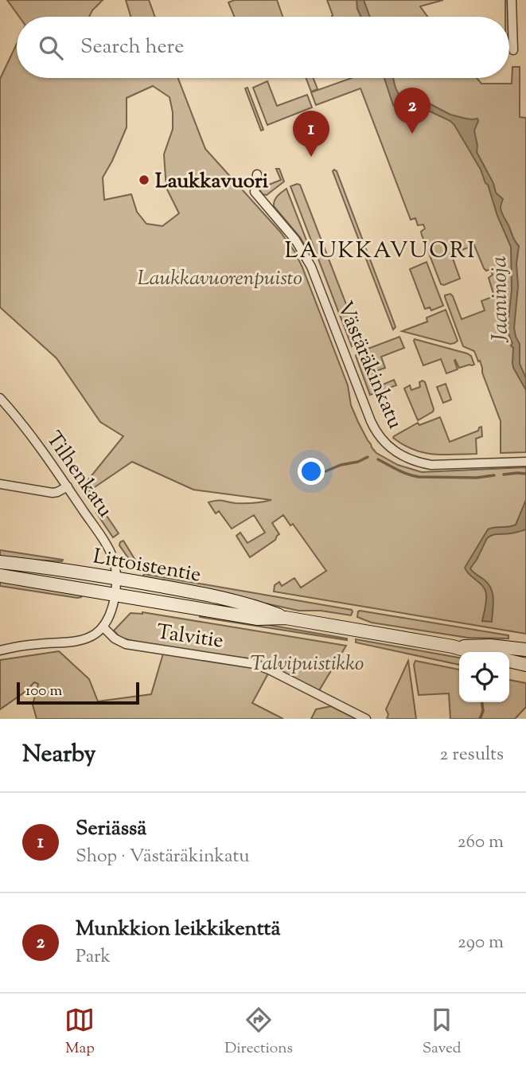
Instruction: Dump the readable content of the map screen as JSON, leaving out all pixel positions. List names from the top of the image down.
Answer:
{
  "streets": {
    "main road": ["Littoistentie"],
    "street": ["Västäräkinkatu", "Tilhenkatu", "Talvitie"]
  },
  "crossings": [
    ["Tilhenkatu", "Littoistentie"]
  ],
  "districts": ["LAUKKAVUORI"],
  "water": ["Jaaninoja"],
  "parks": ["Laukkavuorenpuisto", "Talvipuistikko"],
  "places": ["Laukkavuori"],
  "scale_bar": "100 m",
  "page": {
    "search": "Search here",
    "pins": ["2", "1"],
    "scale": "100 m",
    "heading": ["Nearby", "2 results"],
    "list": [
      {
        "mark": "1",
        "name": "Seriässä",
        "note": "Shop · Västäräkinkatu",
        "value": "260 m"
      },
      {
        "mark": "2",
        "name": "Munkkion leikkikenttä",
        "note": "Park",
        "value": "290 m"
      }
    ],
    "nav": ["Map", "Directions", "Saved"]
  }
}
